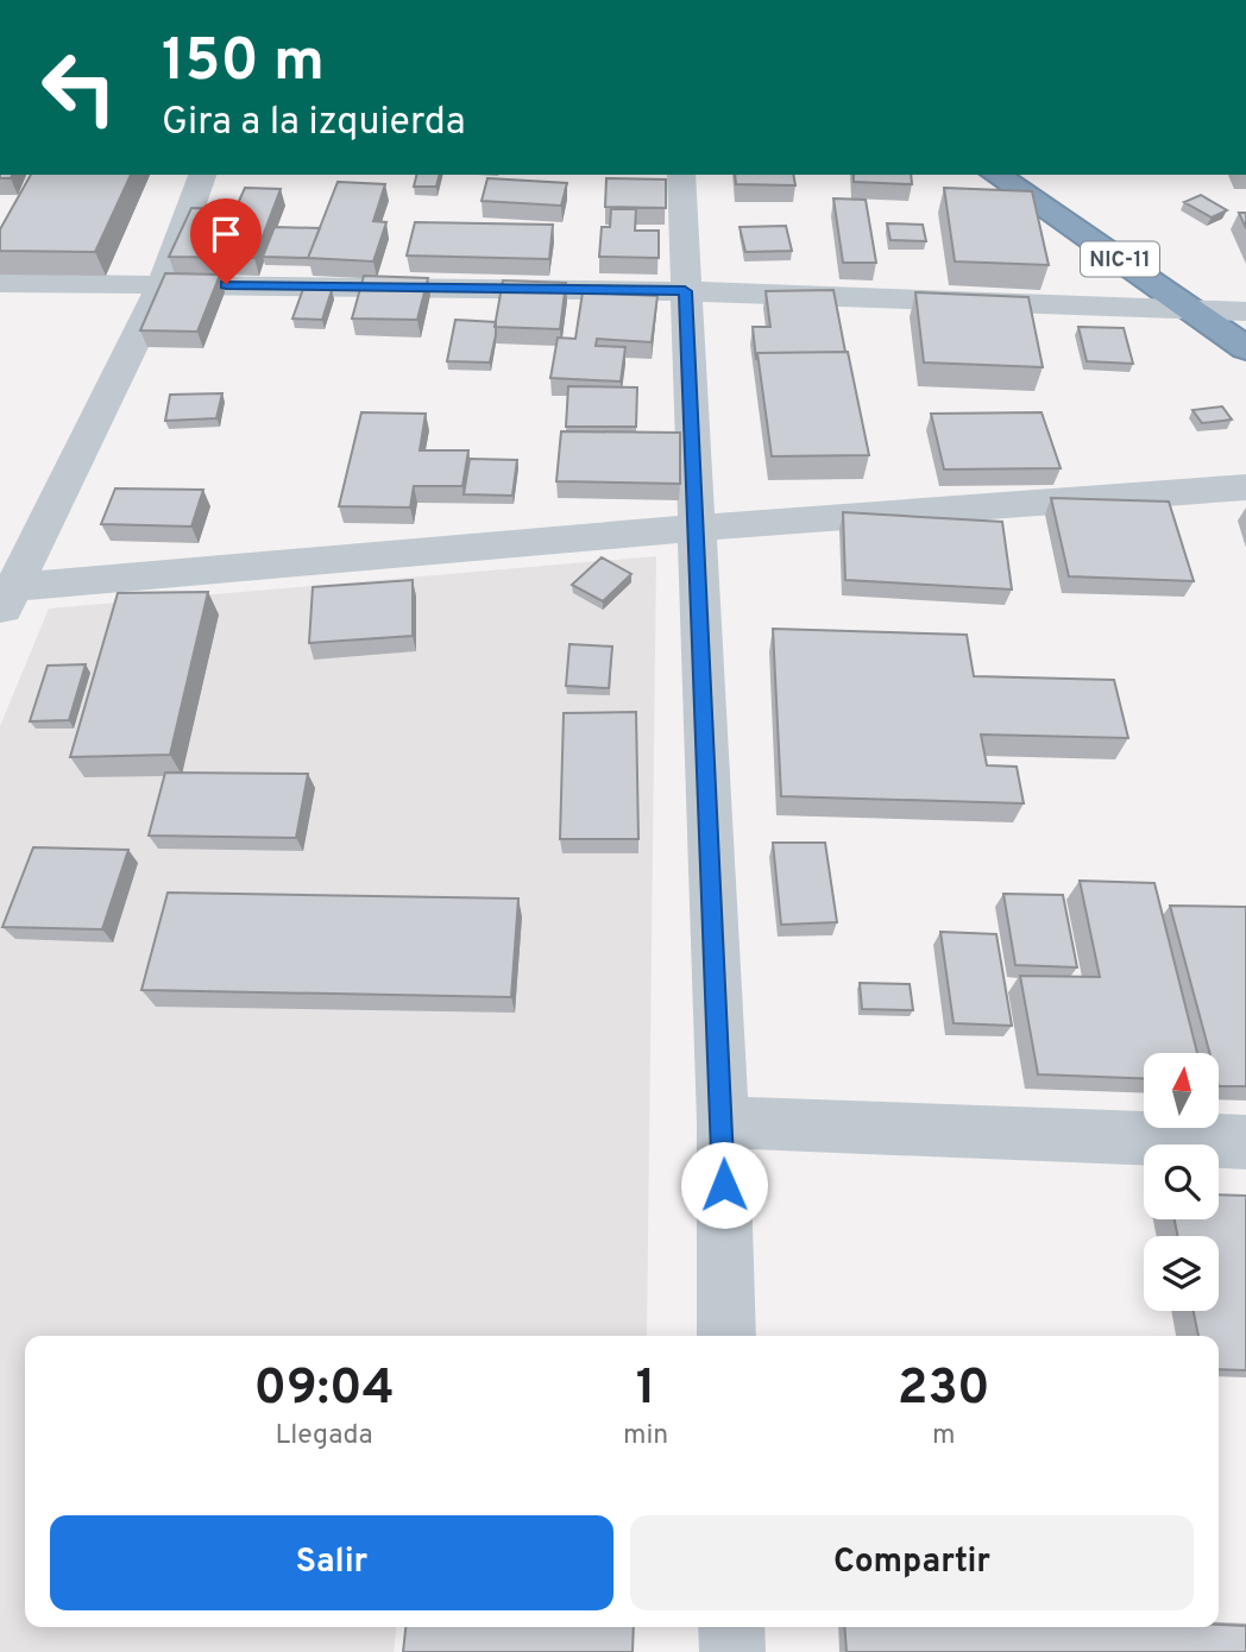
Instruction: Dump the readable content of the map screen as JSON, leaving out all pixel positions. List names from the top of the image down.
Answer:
{
  "streets": {
    "highway": ["NIC-11"]
  },
  "north": "top",
  "page": {
    "turn": ["150 m", "Gira a la izquierda"],
    "eta": [
      "09:04",
      "Llegada",
      "1",
      "min",
      "230",
      "m"
    ],
    "buttons": ["Salir", "Compartir"]
  }
}
